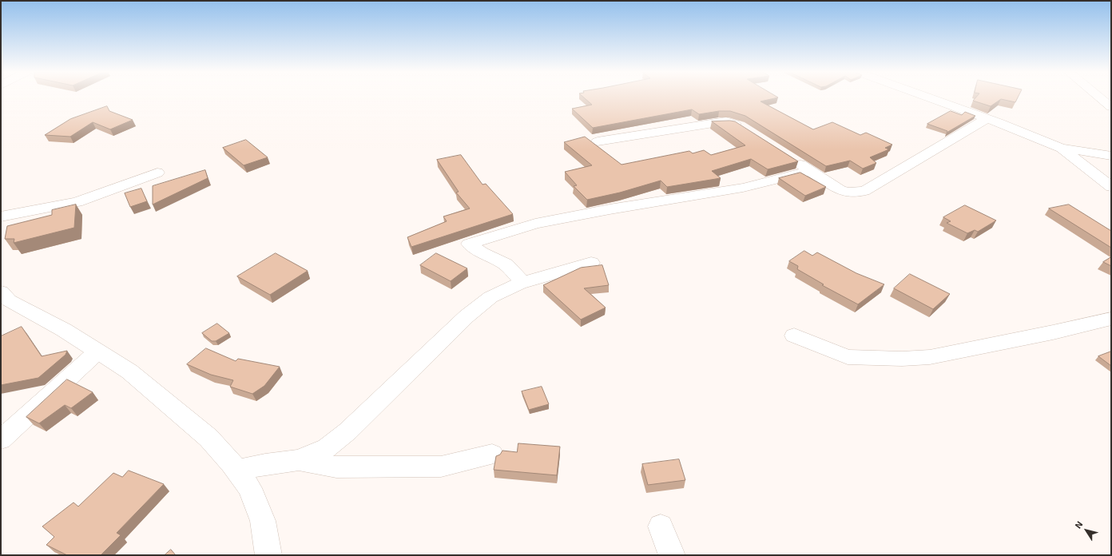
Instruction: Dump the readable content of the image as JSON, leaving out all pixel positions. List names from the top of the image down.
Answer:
{
  "north": "top left"
}
